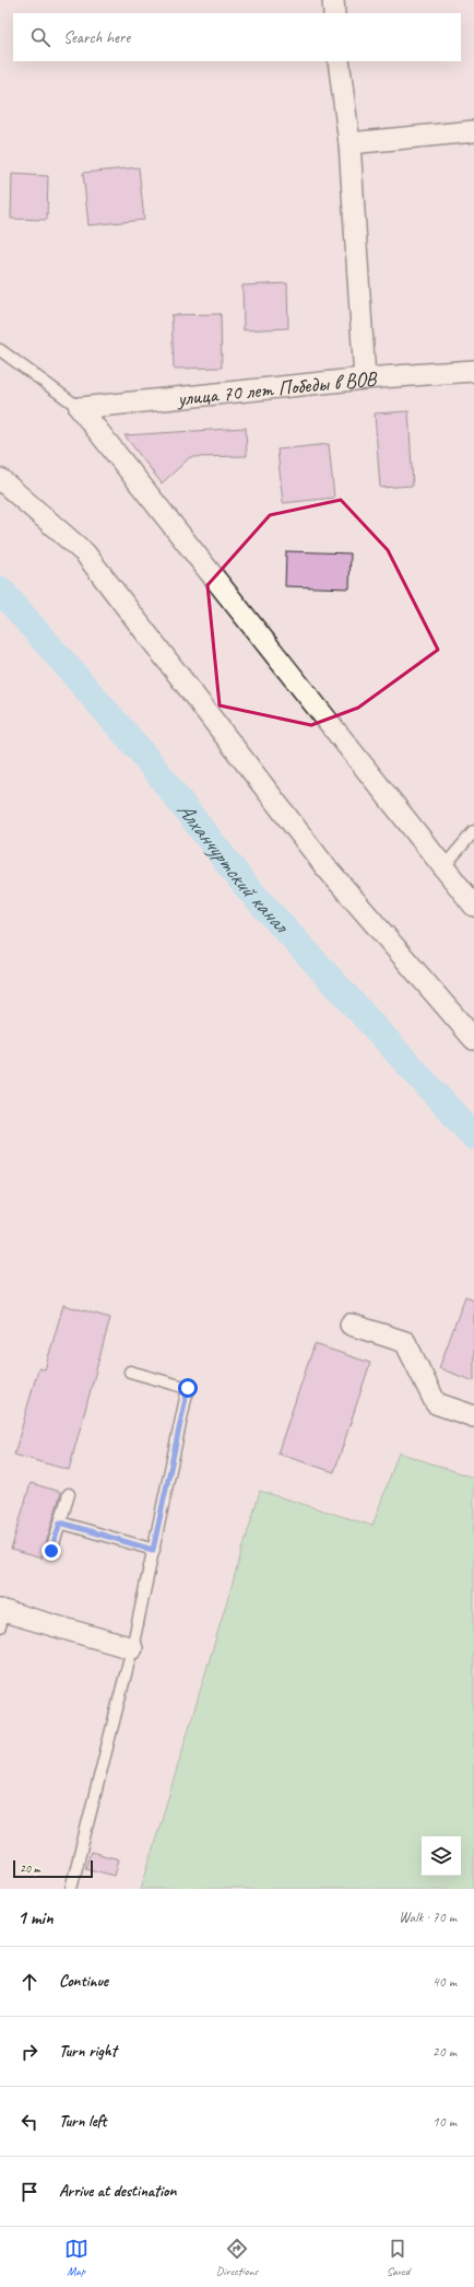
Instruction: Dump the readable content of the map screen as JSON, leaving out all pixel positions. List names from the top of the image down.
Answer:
{
  "streets": {
    "street": ["улица 70 лет Победы в ВОВ"]
  },
  "water": ["Алханчуртский канал"],
  "scale_bar": "20 m",
  "page": {
    "search": "Search here",
    "scale": "20 m",
    "heading": ["1 min", "Walk · 70 m"],
    "list": [
      ["Continue", "40 m"],
      ["Turn right", "20 m"],
      ["Turn left", "10 m"],
      "Arrive at destination"
    ],
    "nav": ["Map", "Directions", "Saved"]
  }
}
